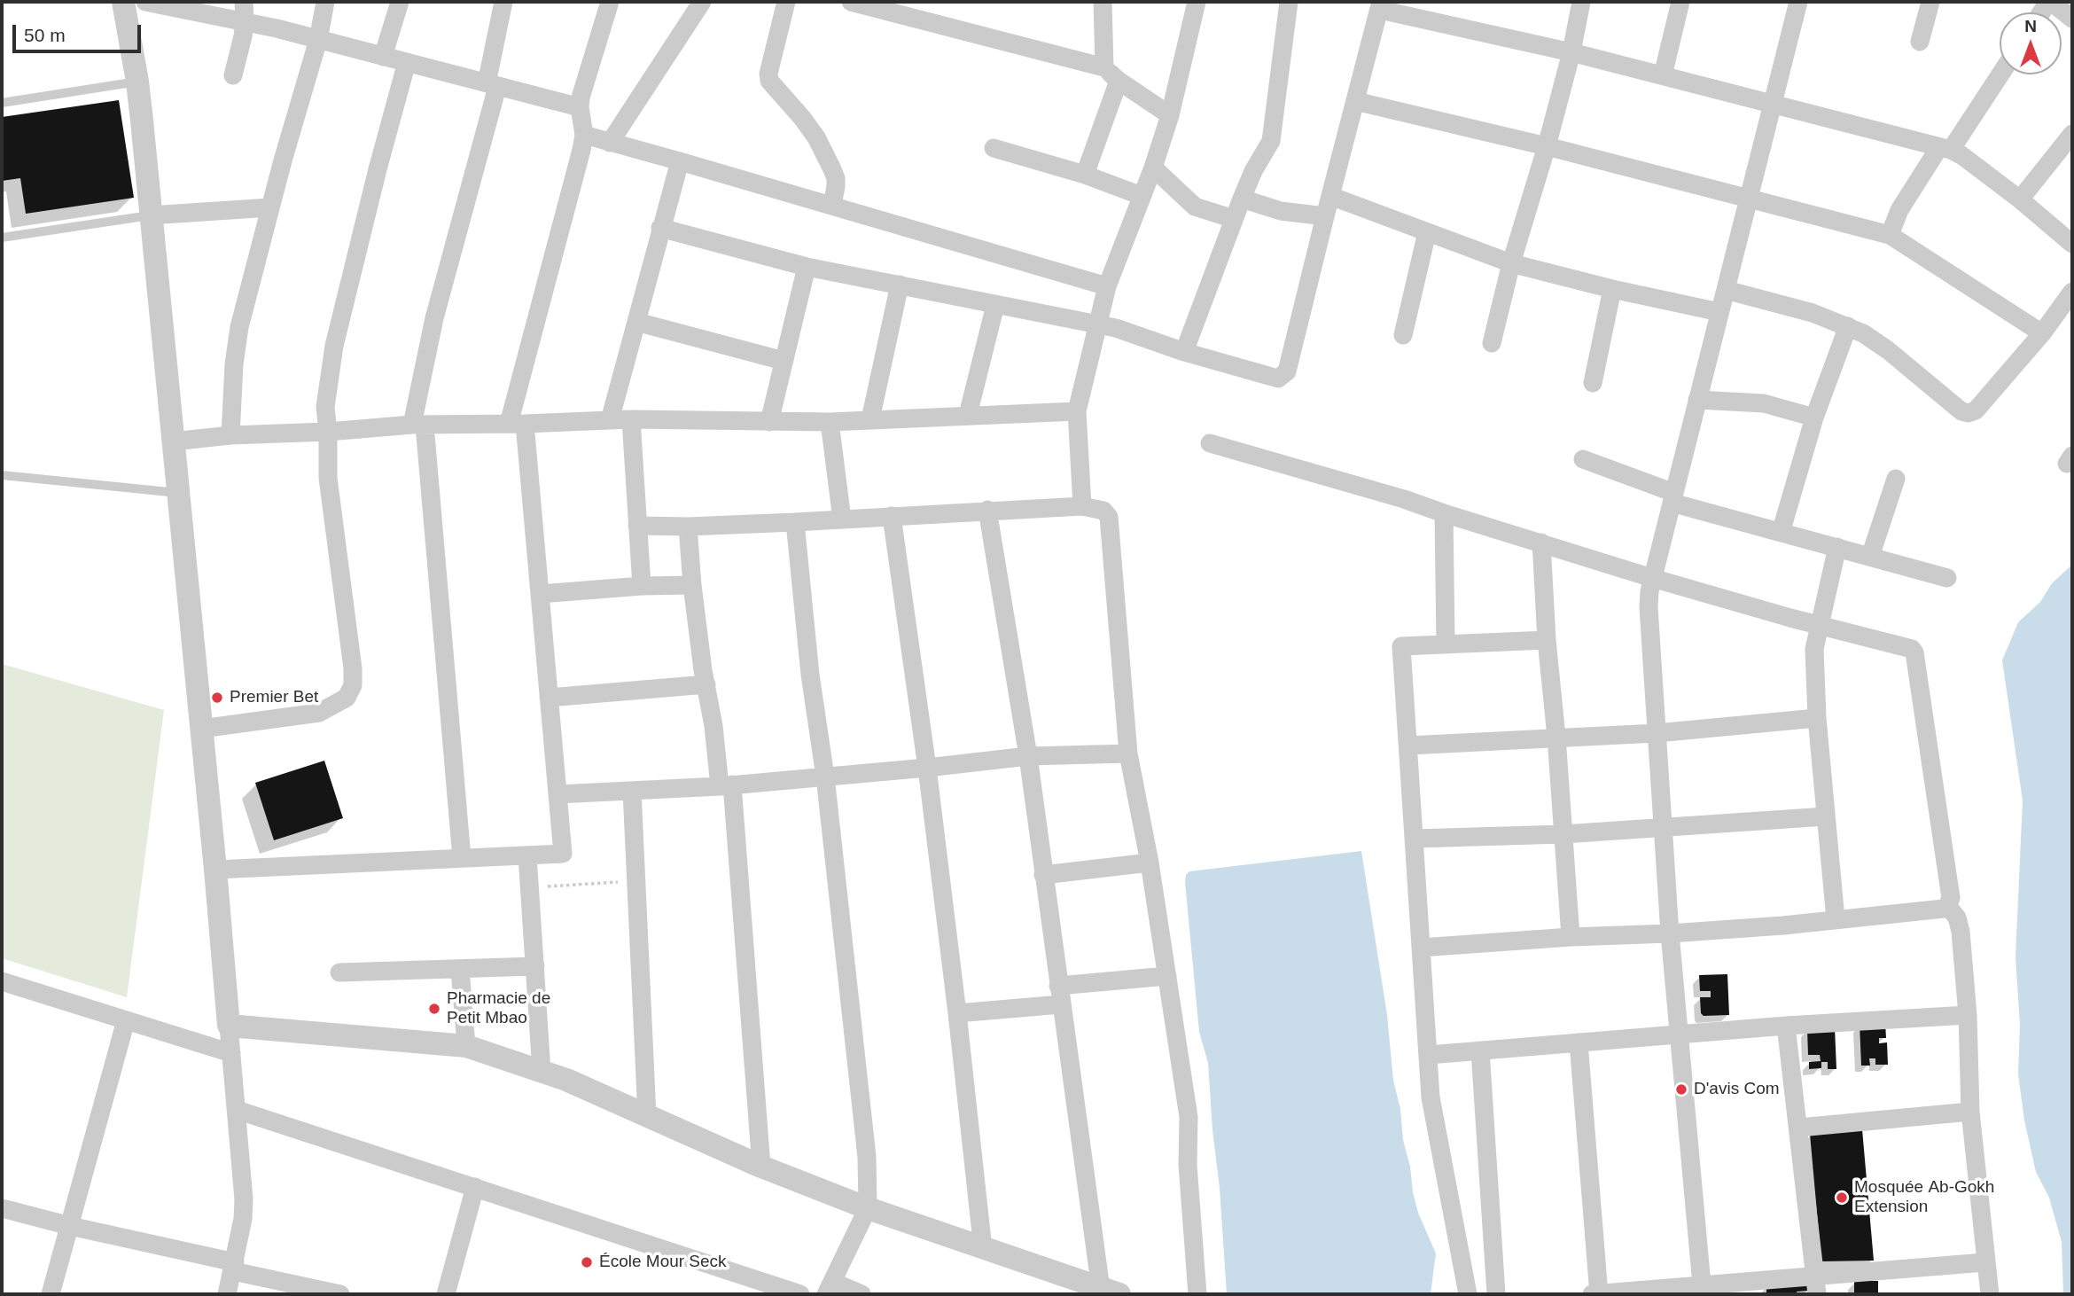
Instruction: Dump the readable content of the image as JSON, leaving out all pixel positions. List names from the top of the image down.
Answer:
{
  "places": [
    "Premier Bet",
    "Pharmacie de Petit Mbao",
    "D'avis Com",
    "Mosquée Ab-Gokh Extension",
    "École Mour Seck"
  ],
  "scale_bar": "50 m",
  "north": "top"
}
